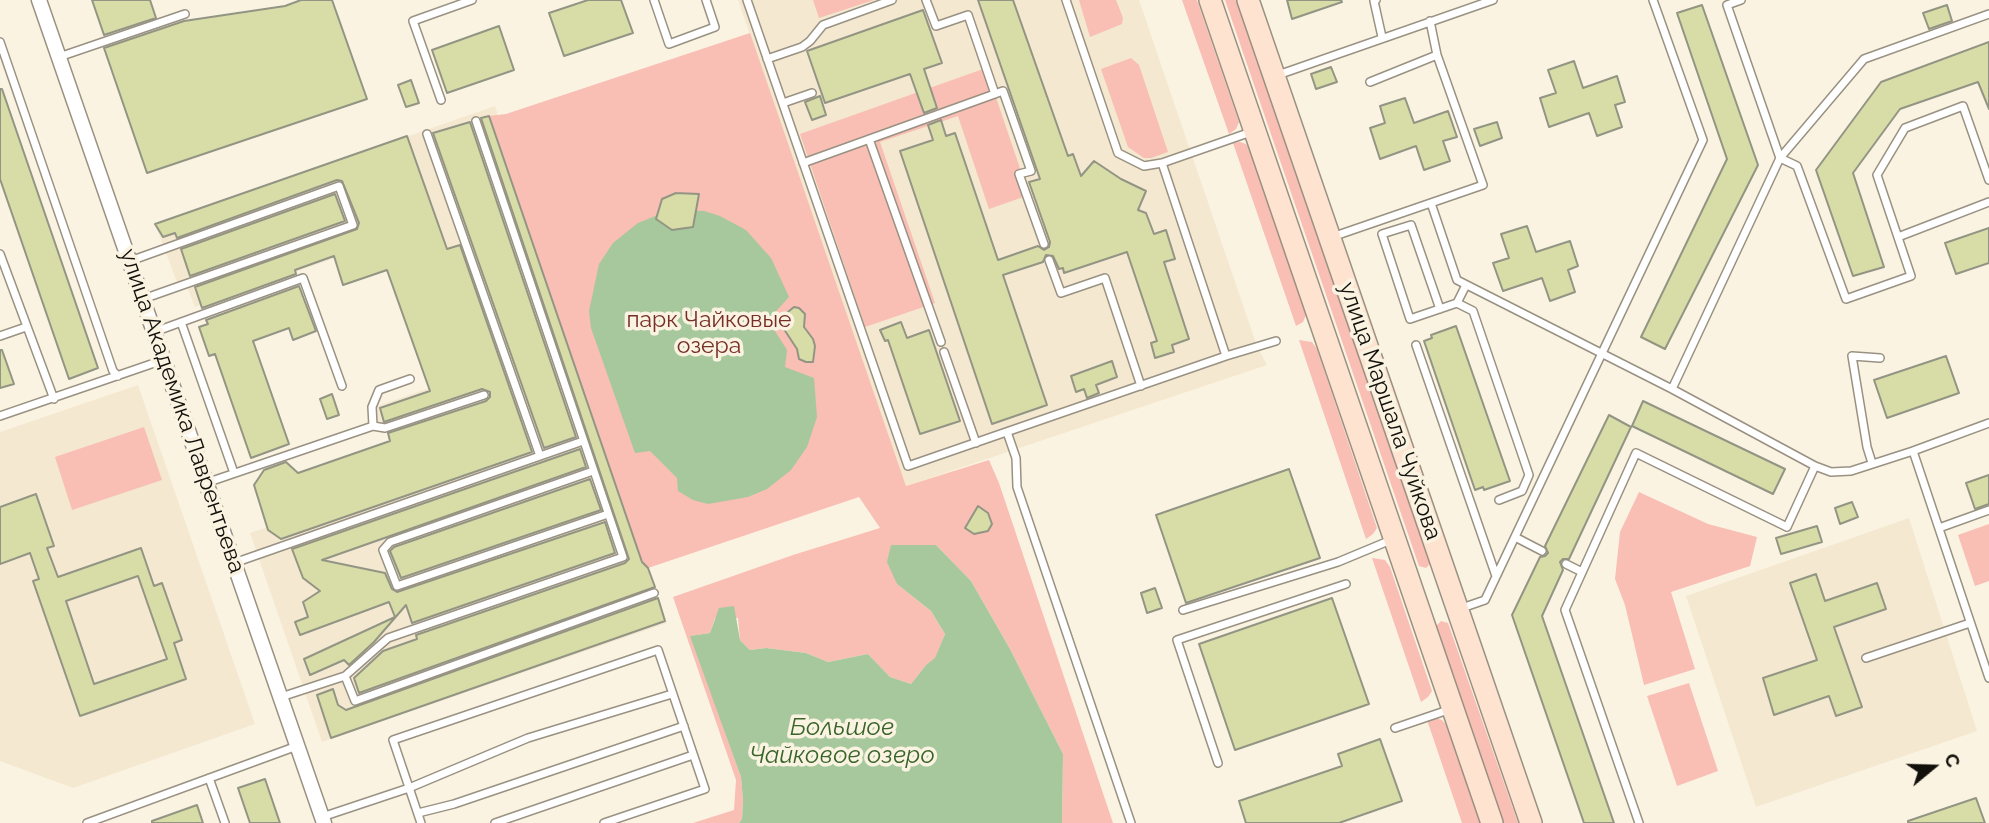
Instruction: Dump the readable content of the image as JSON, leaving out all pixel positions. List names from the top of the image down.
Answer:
{
  "streets": {
    "main road": ["улица Маршала Чуйкова"],
    "street": ["улица Академика Лаврентьева"]
  },
  "water": ["Большое Чайковое озеро"],
  "parks": ["парк Чайковые озера"],
  "north": "right"
}
